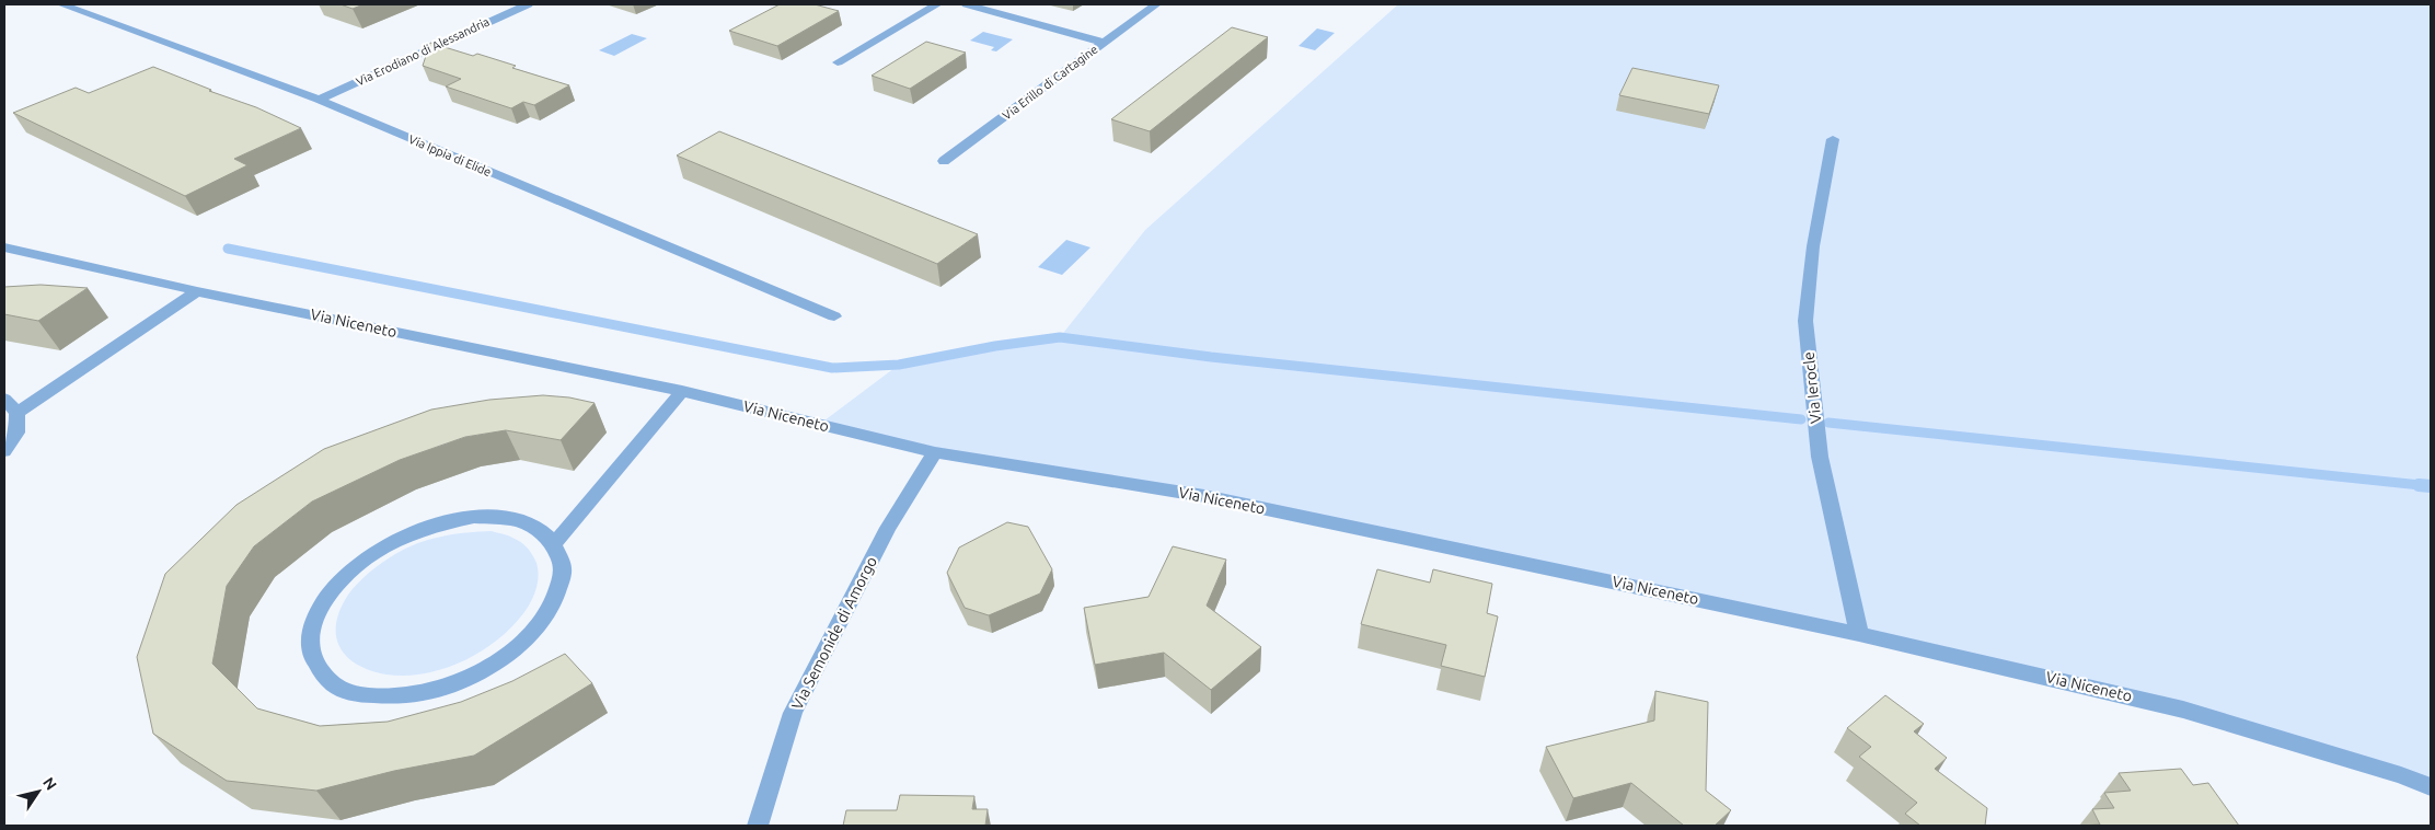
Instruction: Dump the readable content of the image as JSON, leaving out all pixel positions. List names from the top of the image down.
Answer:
{
  "streets": {
    "street": [
      "Via Erodiano di Alessandria",
      "Via Erillo di Cartagine",
      "Via Ippia di Elide",
      "Via Niceneto",
      "Via Ierocle",
      "Via Semonide di Amorgo"
    ]
  },
  "crossings": [
    ["Via Erodiano di Alessandria", "Via Ippia di Elide"],
    ["Via Niceneto", "Via Ierocle"],
    ["Via Niceneto", "Via Semonide di Amorgo"]
  ],
  "north": "top right"
}
